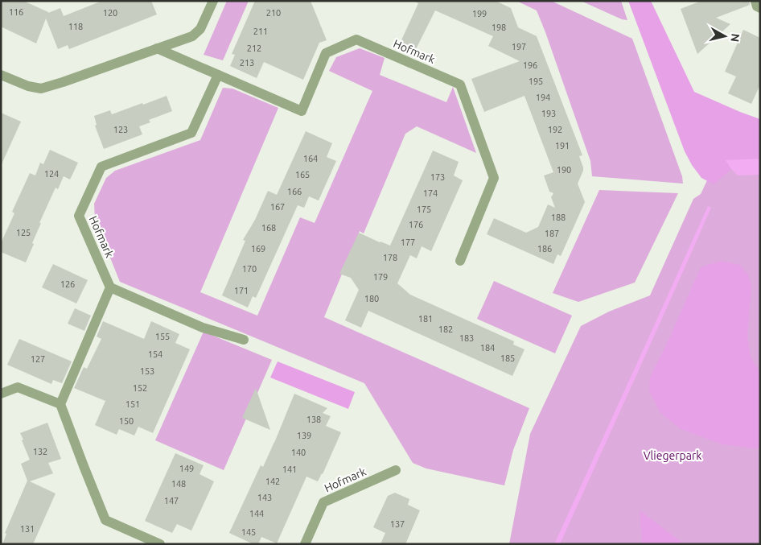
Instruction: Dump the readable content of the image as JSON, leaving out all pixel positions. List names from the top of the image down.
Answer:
{
  "streets": {
    "street": ["Hofmark"]
  },
  "parks": ["Vliegerpark"],
  "house_numbers": [
    "116",
    "120",
    "210",
    "199",
    "118",
    "198",
    "211",
    "197",
    "212",
    "213",
    "196",
    "195",
    "194",
    "193",
    "123",
    "192",
    "191",
    "164",
    "190",
    "124",
    "165",
    "173",
    "166",
    "174",
    "167",
    "175",
    "188",
    "176",
    "168",
    "125",
    "187",
    "177",
    "169",
    "186",
    "178",
    "170",
    "179",
    "126",
    "171",
    "180",
    "181",
    "182",
    "155",
    "183",
    "184",
    "154",
    "185",
    "127",
    "153",
    "152",
    "151",
    "138",
    "150",
    "139",
    "132",
    "140",
    "149",
    "141",
    "142",
    "148",
    "143",
    "147",
    "144",
    "137",
    "131",
    "145"
  ],
  "north": "right"
}
